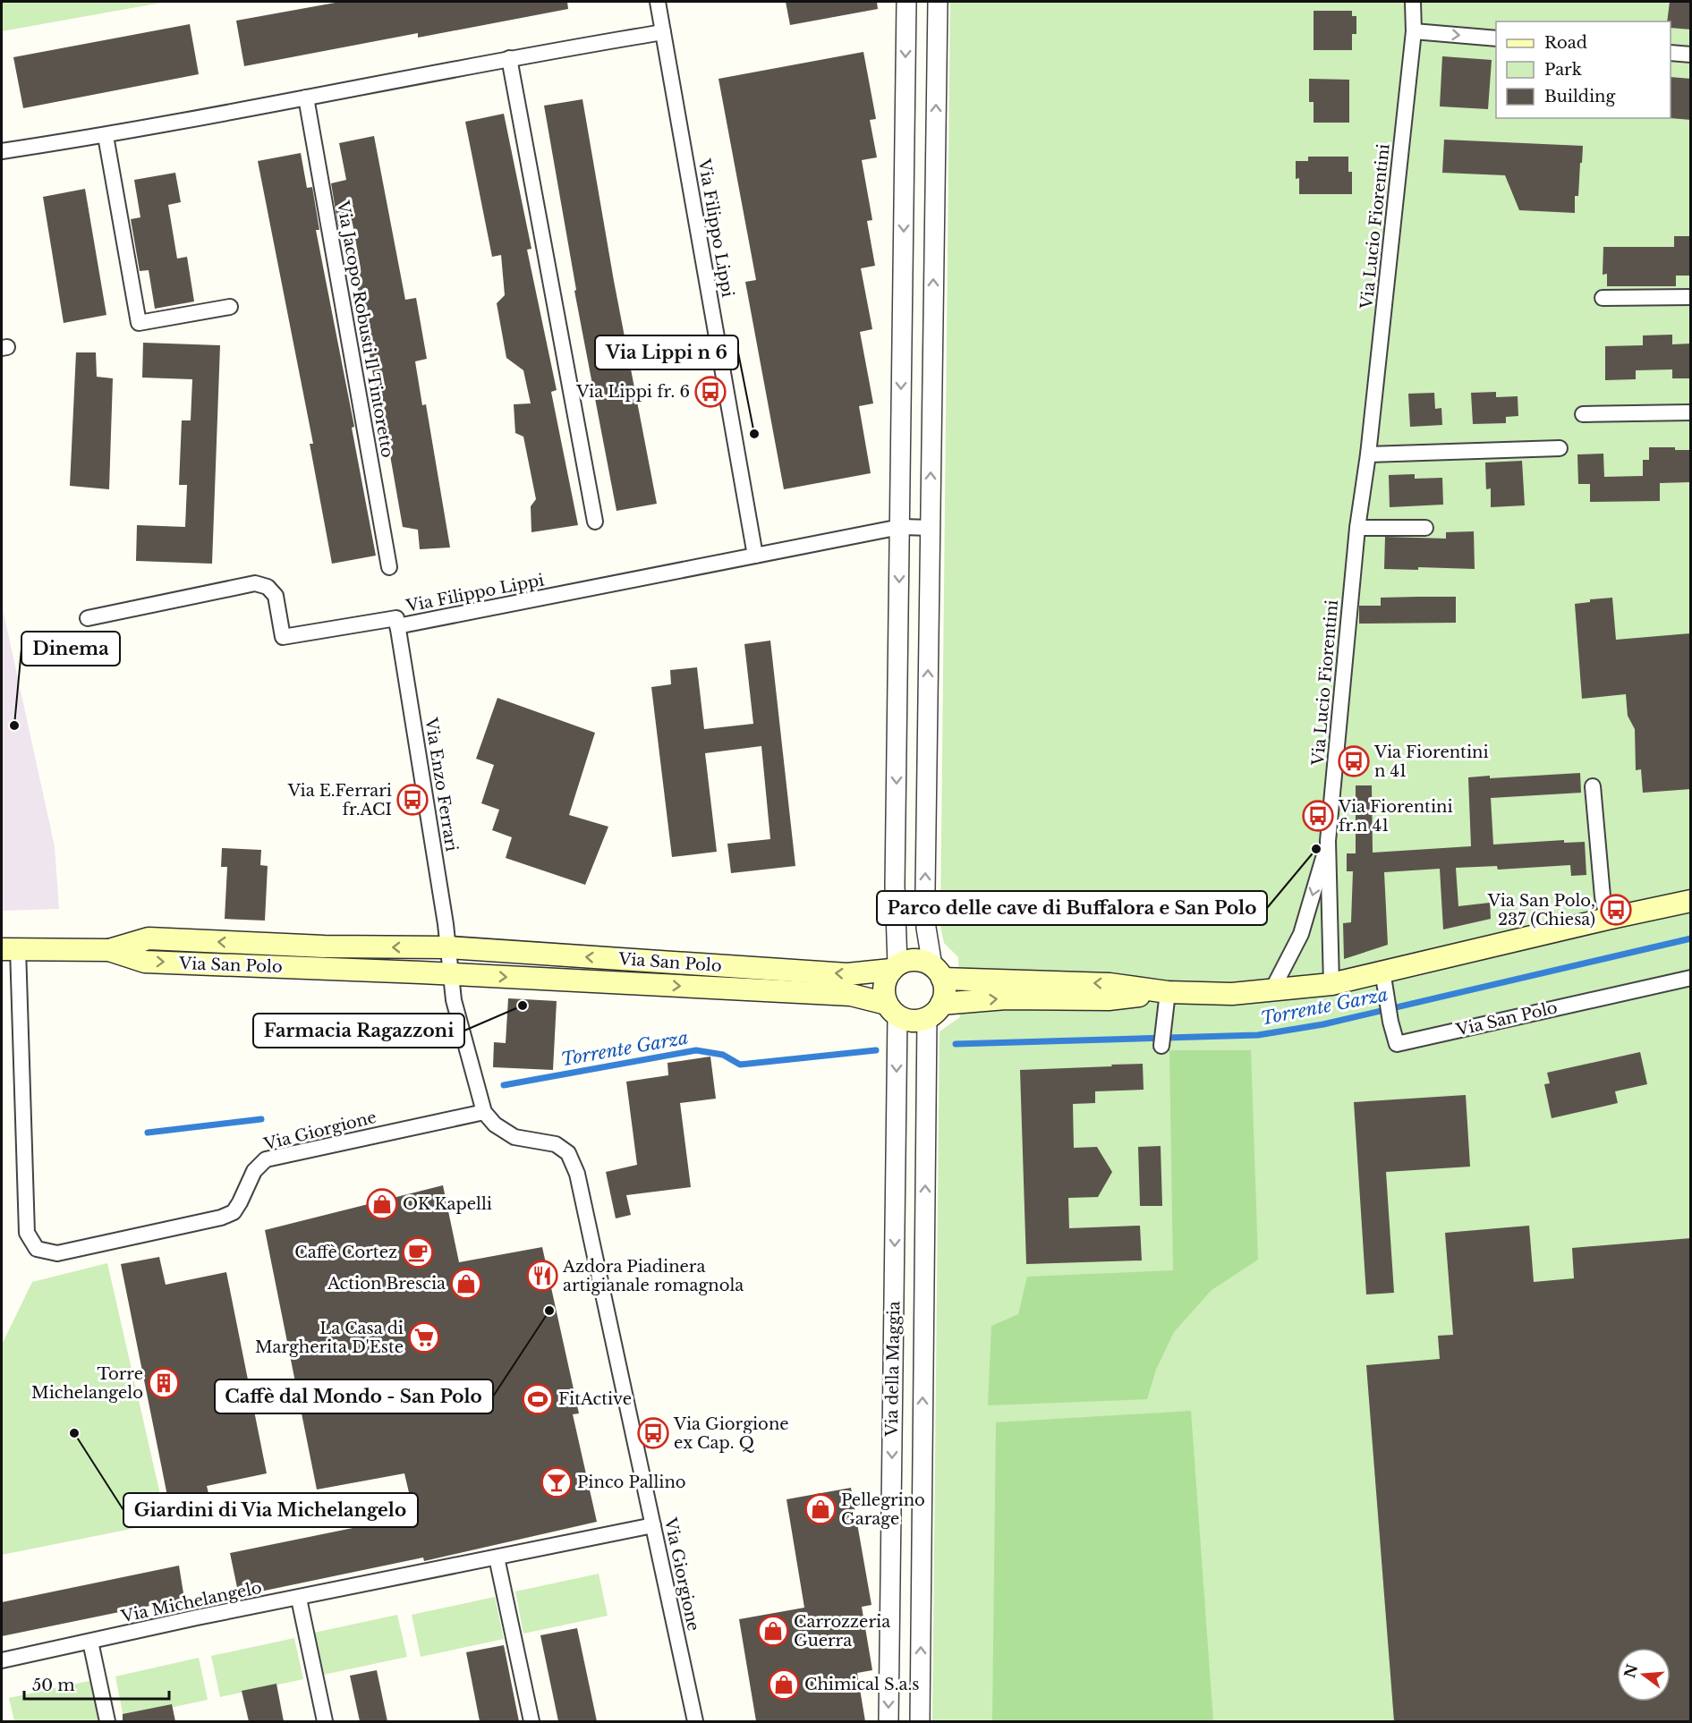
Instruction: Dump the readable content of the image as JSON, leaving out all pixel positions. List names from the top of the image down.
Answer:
{
  "streets": {
    "main road": ["Via San Polo"],
    "street": [
      "Via Lucio Fiorentini",
      "Via Filippo Lippi",
      "Via Jacopo Robusti Il Tintoretto",
      "Via Enzo Ferrari",
      "Via Giorgione",
      "Via della Maggia",
      "Via Michelangelo"
    ]
  },
  "crossings": [
    ["Via Lucio Fiorentini", "Via San Polo"],
    ["Via Filippo Lippi", "Via Enzo Ferrari"],
    ["Via Enzo Ferrari", "Via San Polo"],
    ["Via San Polo", "Via Giorgione"],
    ["Via San Polo", "Via della Maggia"],
    ["Via Giorgione", "Via Michelangelo"]
  ],
  "water": ["Torrente Garza"],
  "places": {
    "bus stop": [
      "Via Lippi fr. 6",
      "Via Fiorentini n 41",
      "Via E.Ferrari fr.ACI",
      "Via Fiorentini fr.n 41",
      "Via San Polo, 237 (Chiesa)",
      "Via Giorgione ex Cap. Q"
    ],
    "other": [
      "Via Lippi n 6",
      "Dinema",
      "Parco delle cave di Buffalora e San Polo",
      "Farmacia Ragazzoni",
      "Caffè dal Mondo - San Polo",
      "Giardini di Via Michelangelo"
    ],
    "shop": [
      "OK Kapelli",
      "Action Brescia",
      "Pellegrino Garage",
      "Carrozzeria Guerra",
      "Chimical S.a.s"
    ],
    "cafe": ["Caffè Cortez"],
    "restaurant": ["Azdora Piadinera artigianale romagnola"],
    "supermarket": ["La Casa di Margherita D'Este"],
    "building": ["Torre Michelangelo"],
    "sports": ["FitActive"],
    "bar": ["Pinco Pallino"]
  },
  "legend": ["Road", "Park", "Building"],
  "scale_bar": "50 m",
  "north": "left"
}
